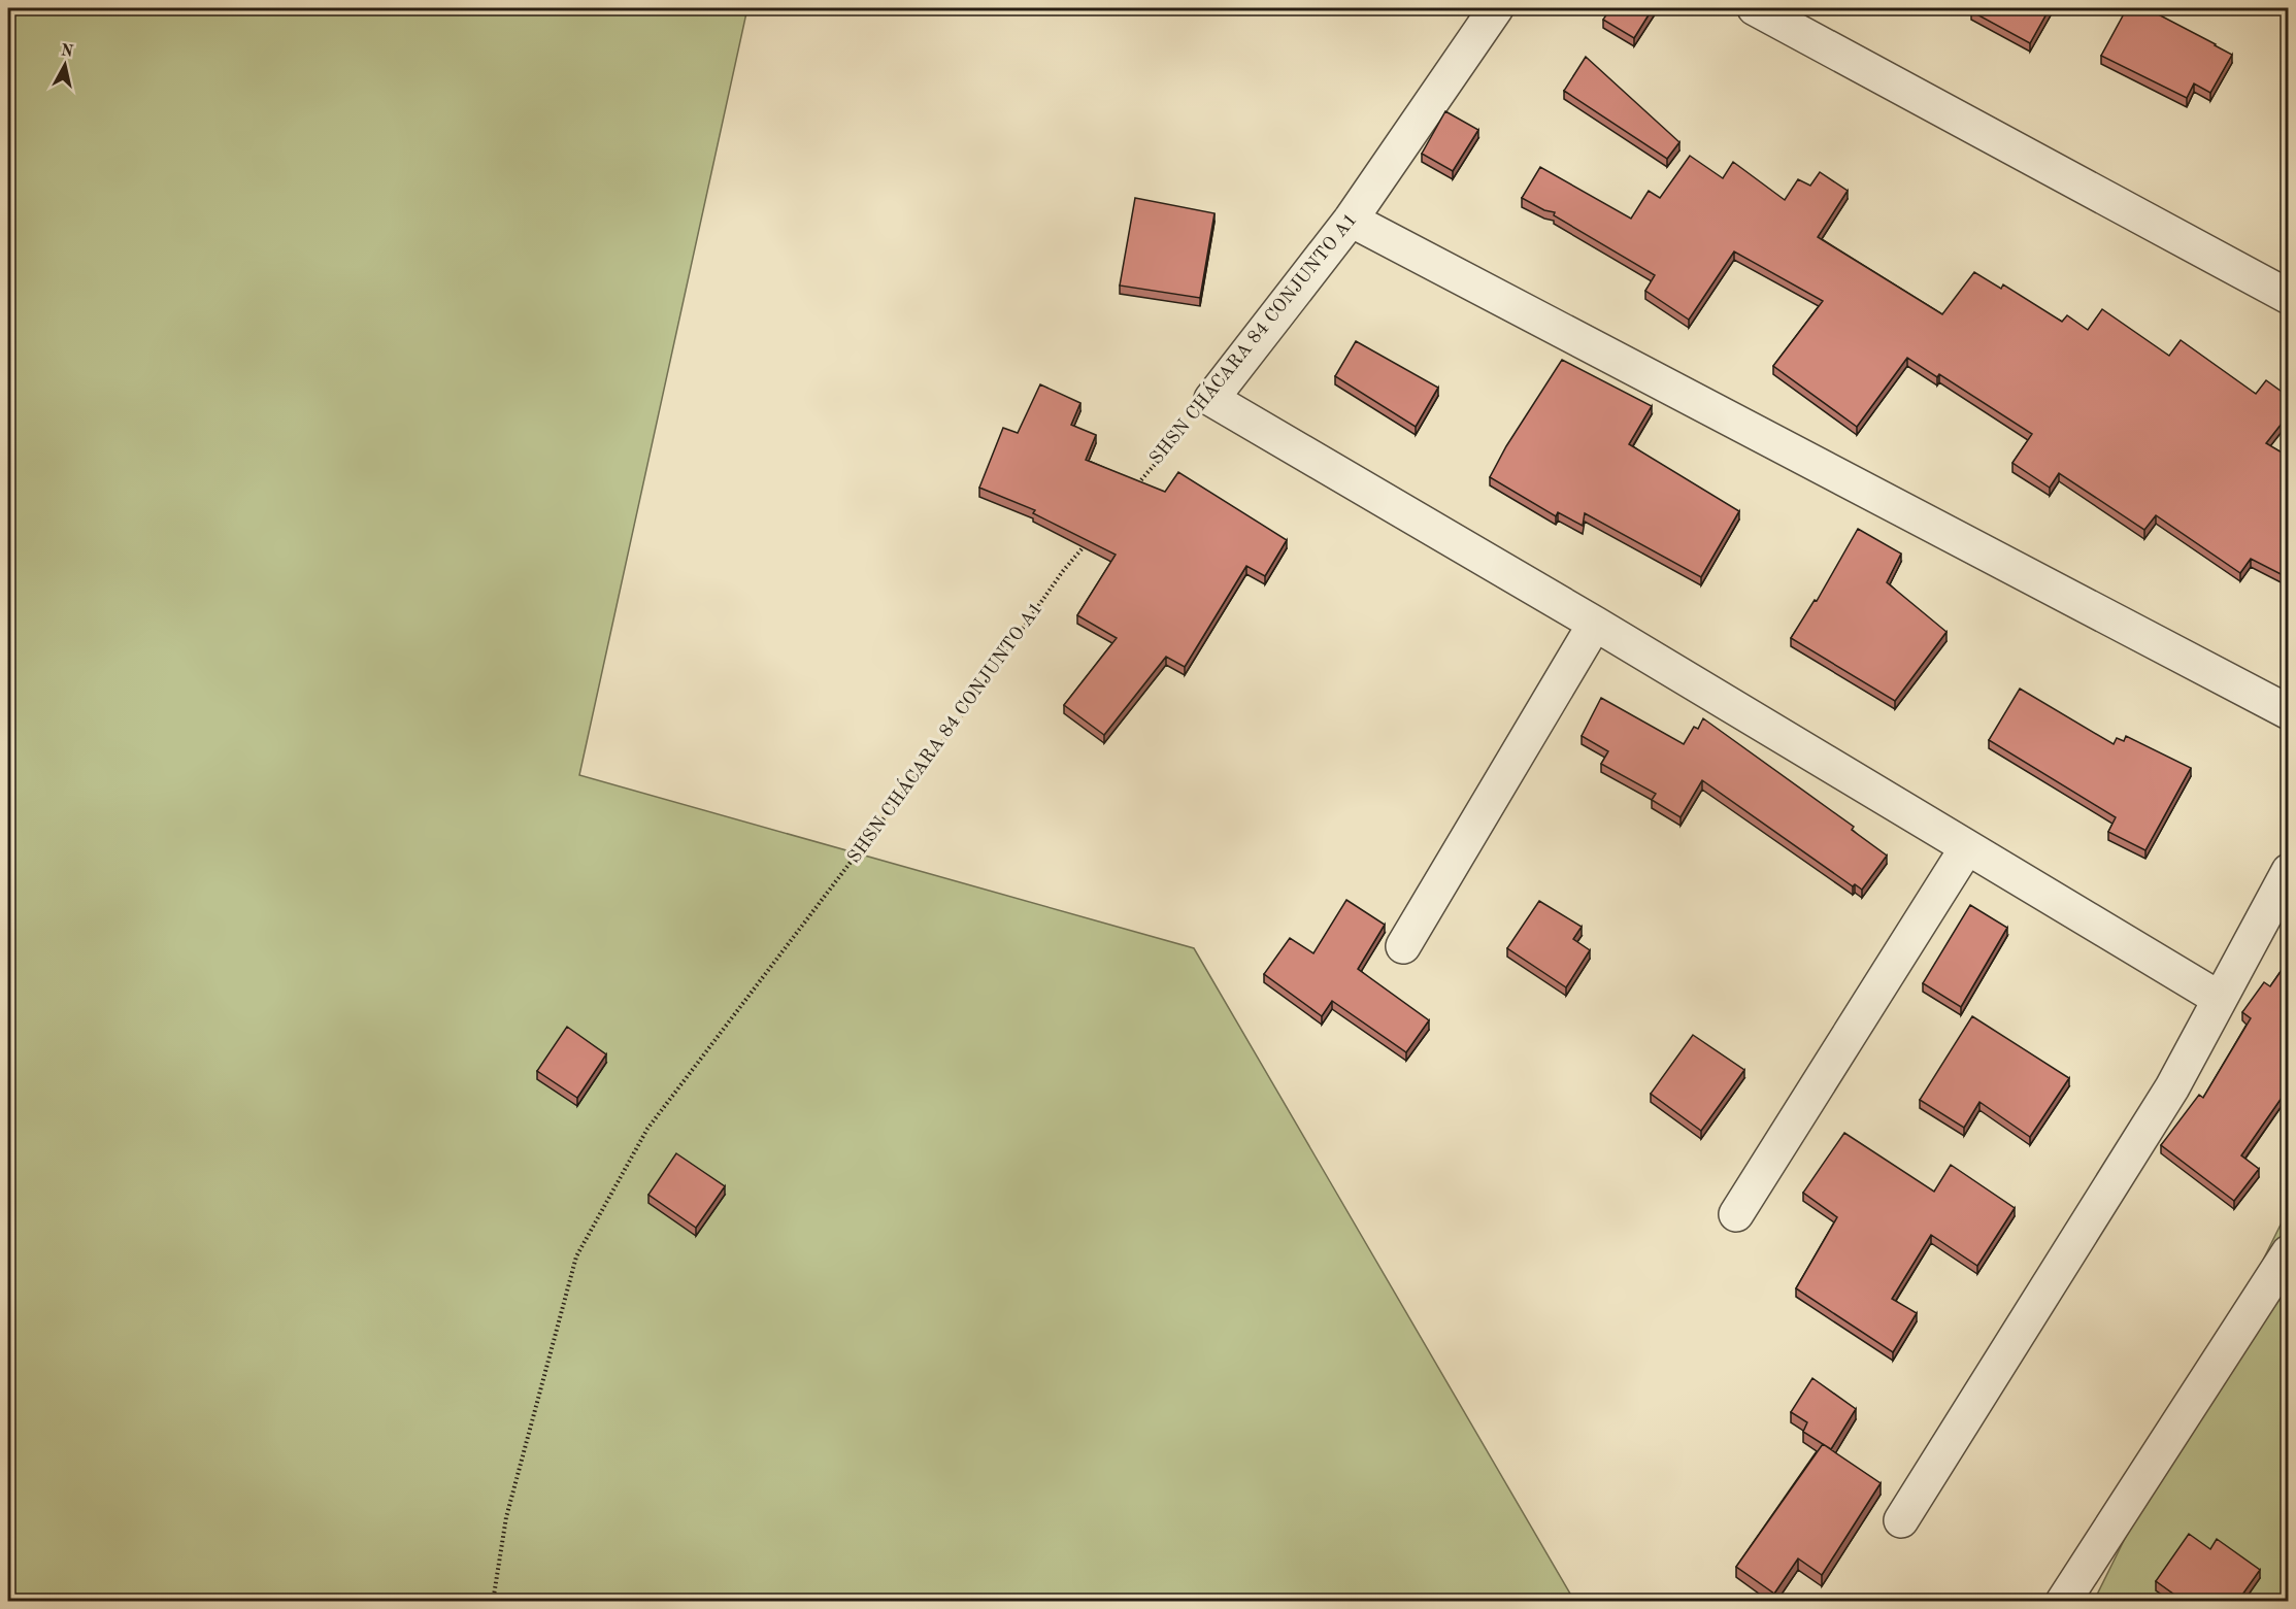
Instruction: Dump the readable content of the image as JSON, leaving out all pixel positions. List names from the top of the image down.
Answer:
{
  "streets": {
    "street": ["SHSN CHÁCARA 84 CONJUNTO A1"]
  },
  "north": "top"
}
